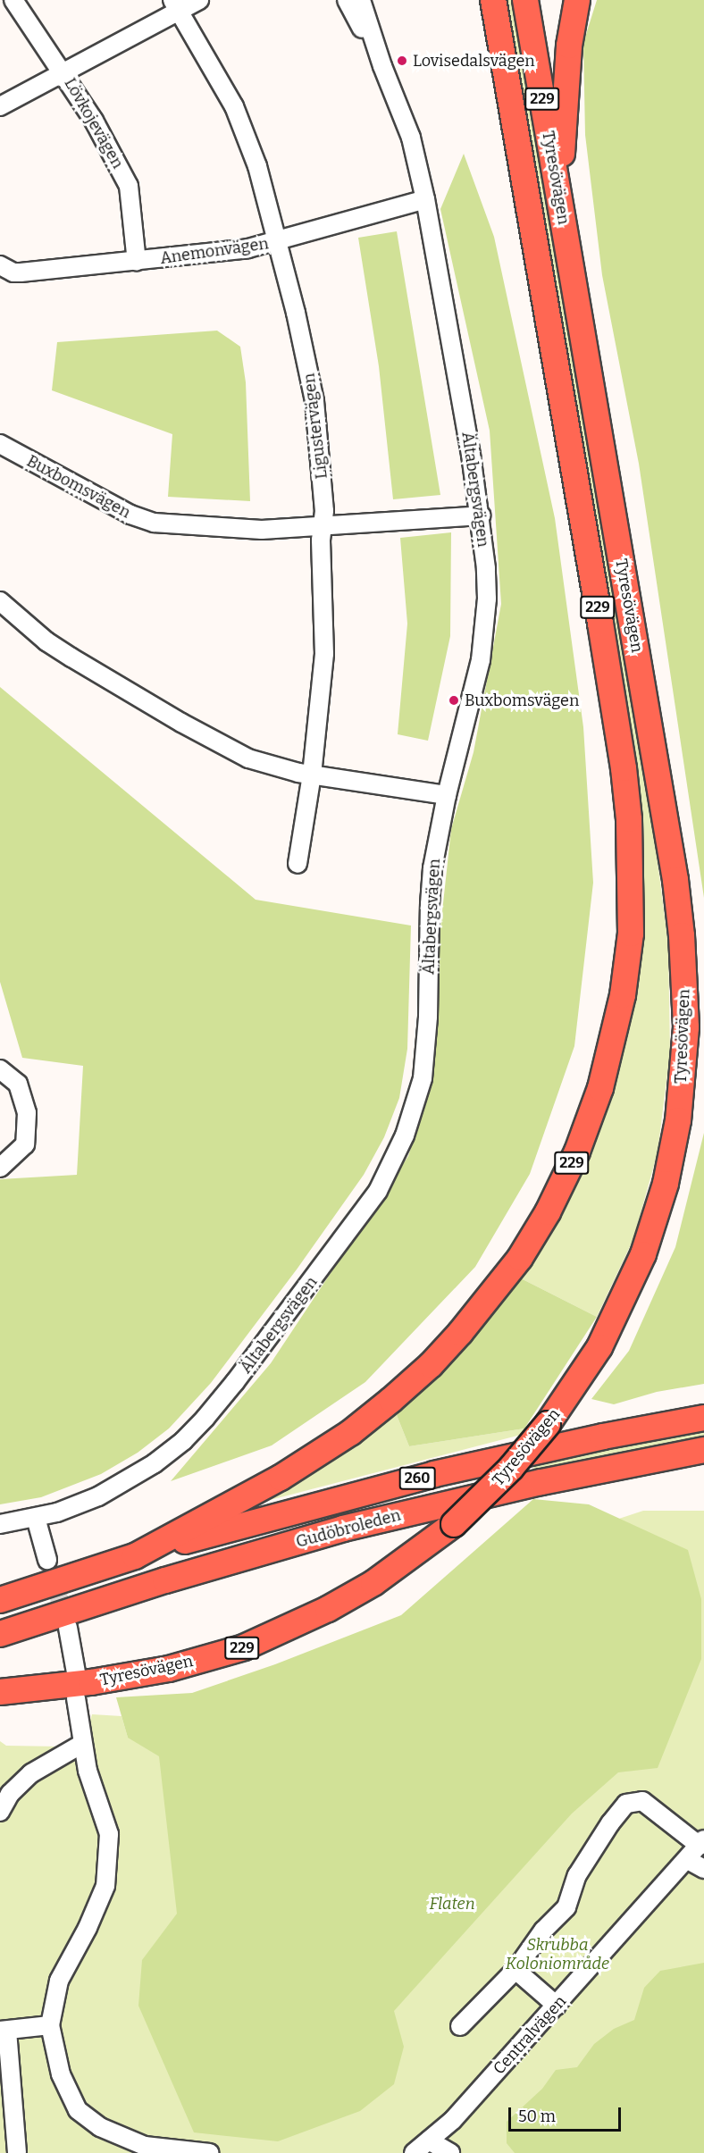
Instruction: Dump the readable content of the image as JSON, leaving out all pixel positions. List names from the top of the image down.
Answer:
{
  "streets": {
    "highway": [
      "229",
      "Tyresövägen",
      "260",
      "Gudöbroleden"
    ],
    "street": [
      "Lövkojevägen",
      "Anemonvägen",
      "Ligustervägen",
      "Buxbomsvägen",
      "Ältabergsvägen",
      "Centralvägen"
    ]
  },
  "crossings": [
    ["Lövkojevägen", "Anemonvägen"],
    ["Tyresövägen", "Gudöbroleden"],
    ["Anemonvägen", "Ligustervägen"],
    ["Anemonvägen", "Ältabergsvägen"],
    ["Ligustervägen", "Buxbomsvägen"],
    ["Buxbomsvägen", "Ältabergsvägen"]
  ],
  "parks": ["Flaten", "Skrubba Koloniområde"],
  "places": ["Lovisedalsvägen", "Buxbomsvägen"],
  "scale_bar": "50 m"
}
